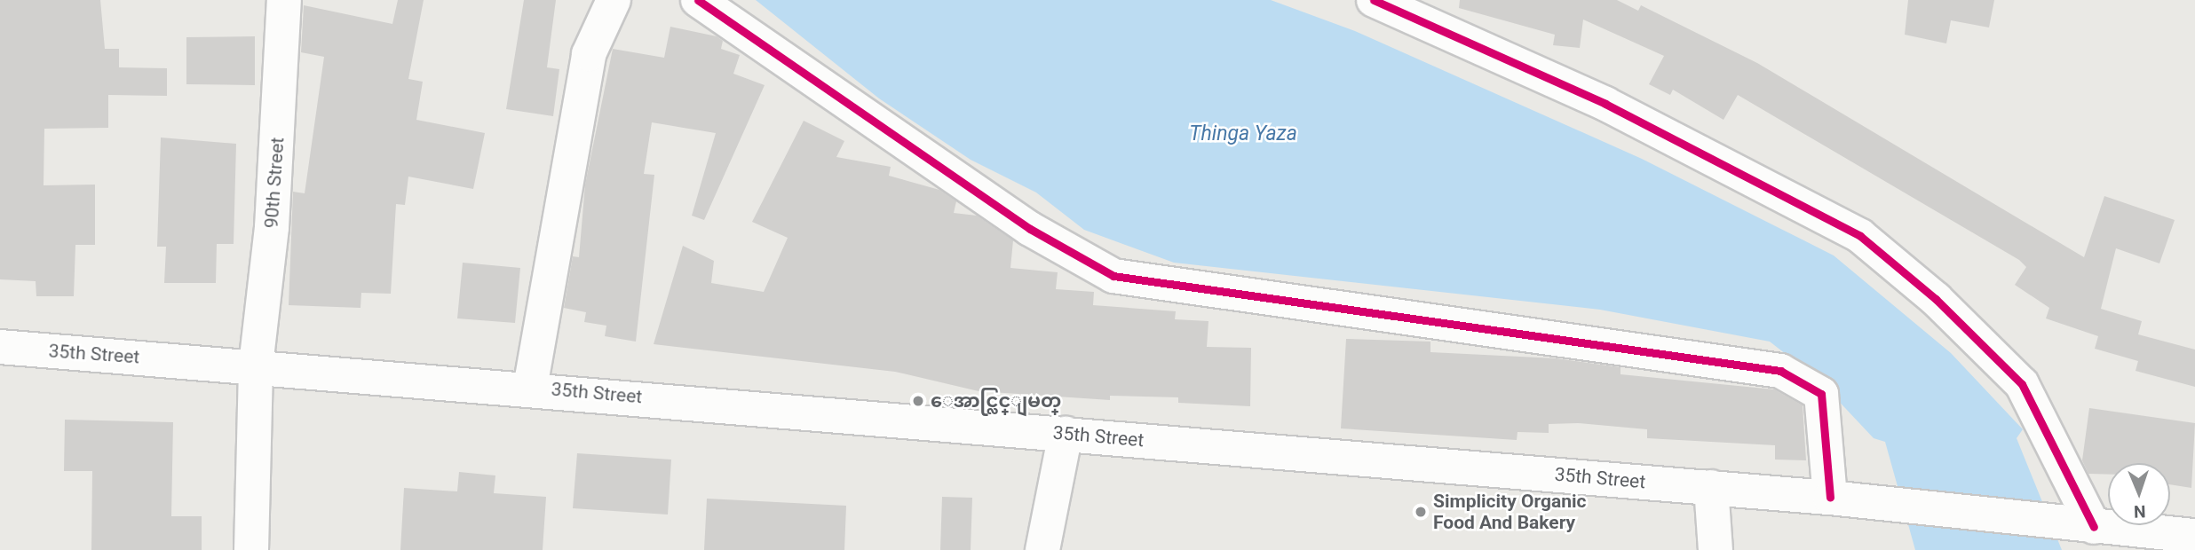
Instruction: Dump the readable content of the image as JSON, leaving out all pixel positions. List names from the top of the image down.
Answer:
{
  "streets": {
    "street": ["90th Street", "35th Street"]
  },
  "crossings": [
    ["90th Street", "35th Street"]
  ],
  "water": ["Thinga Yaza"],
  "places": ["ေအာင္လြင္ျမတ္", "Simplicity Organic Food And Bakery"],
  "north": "bottom"
}
